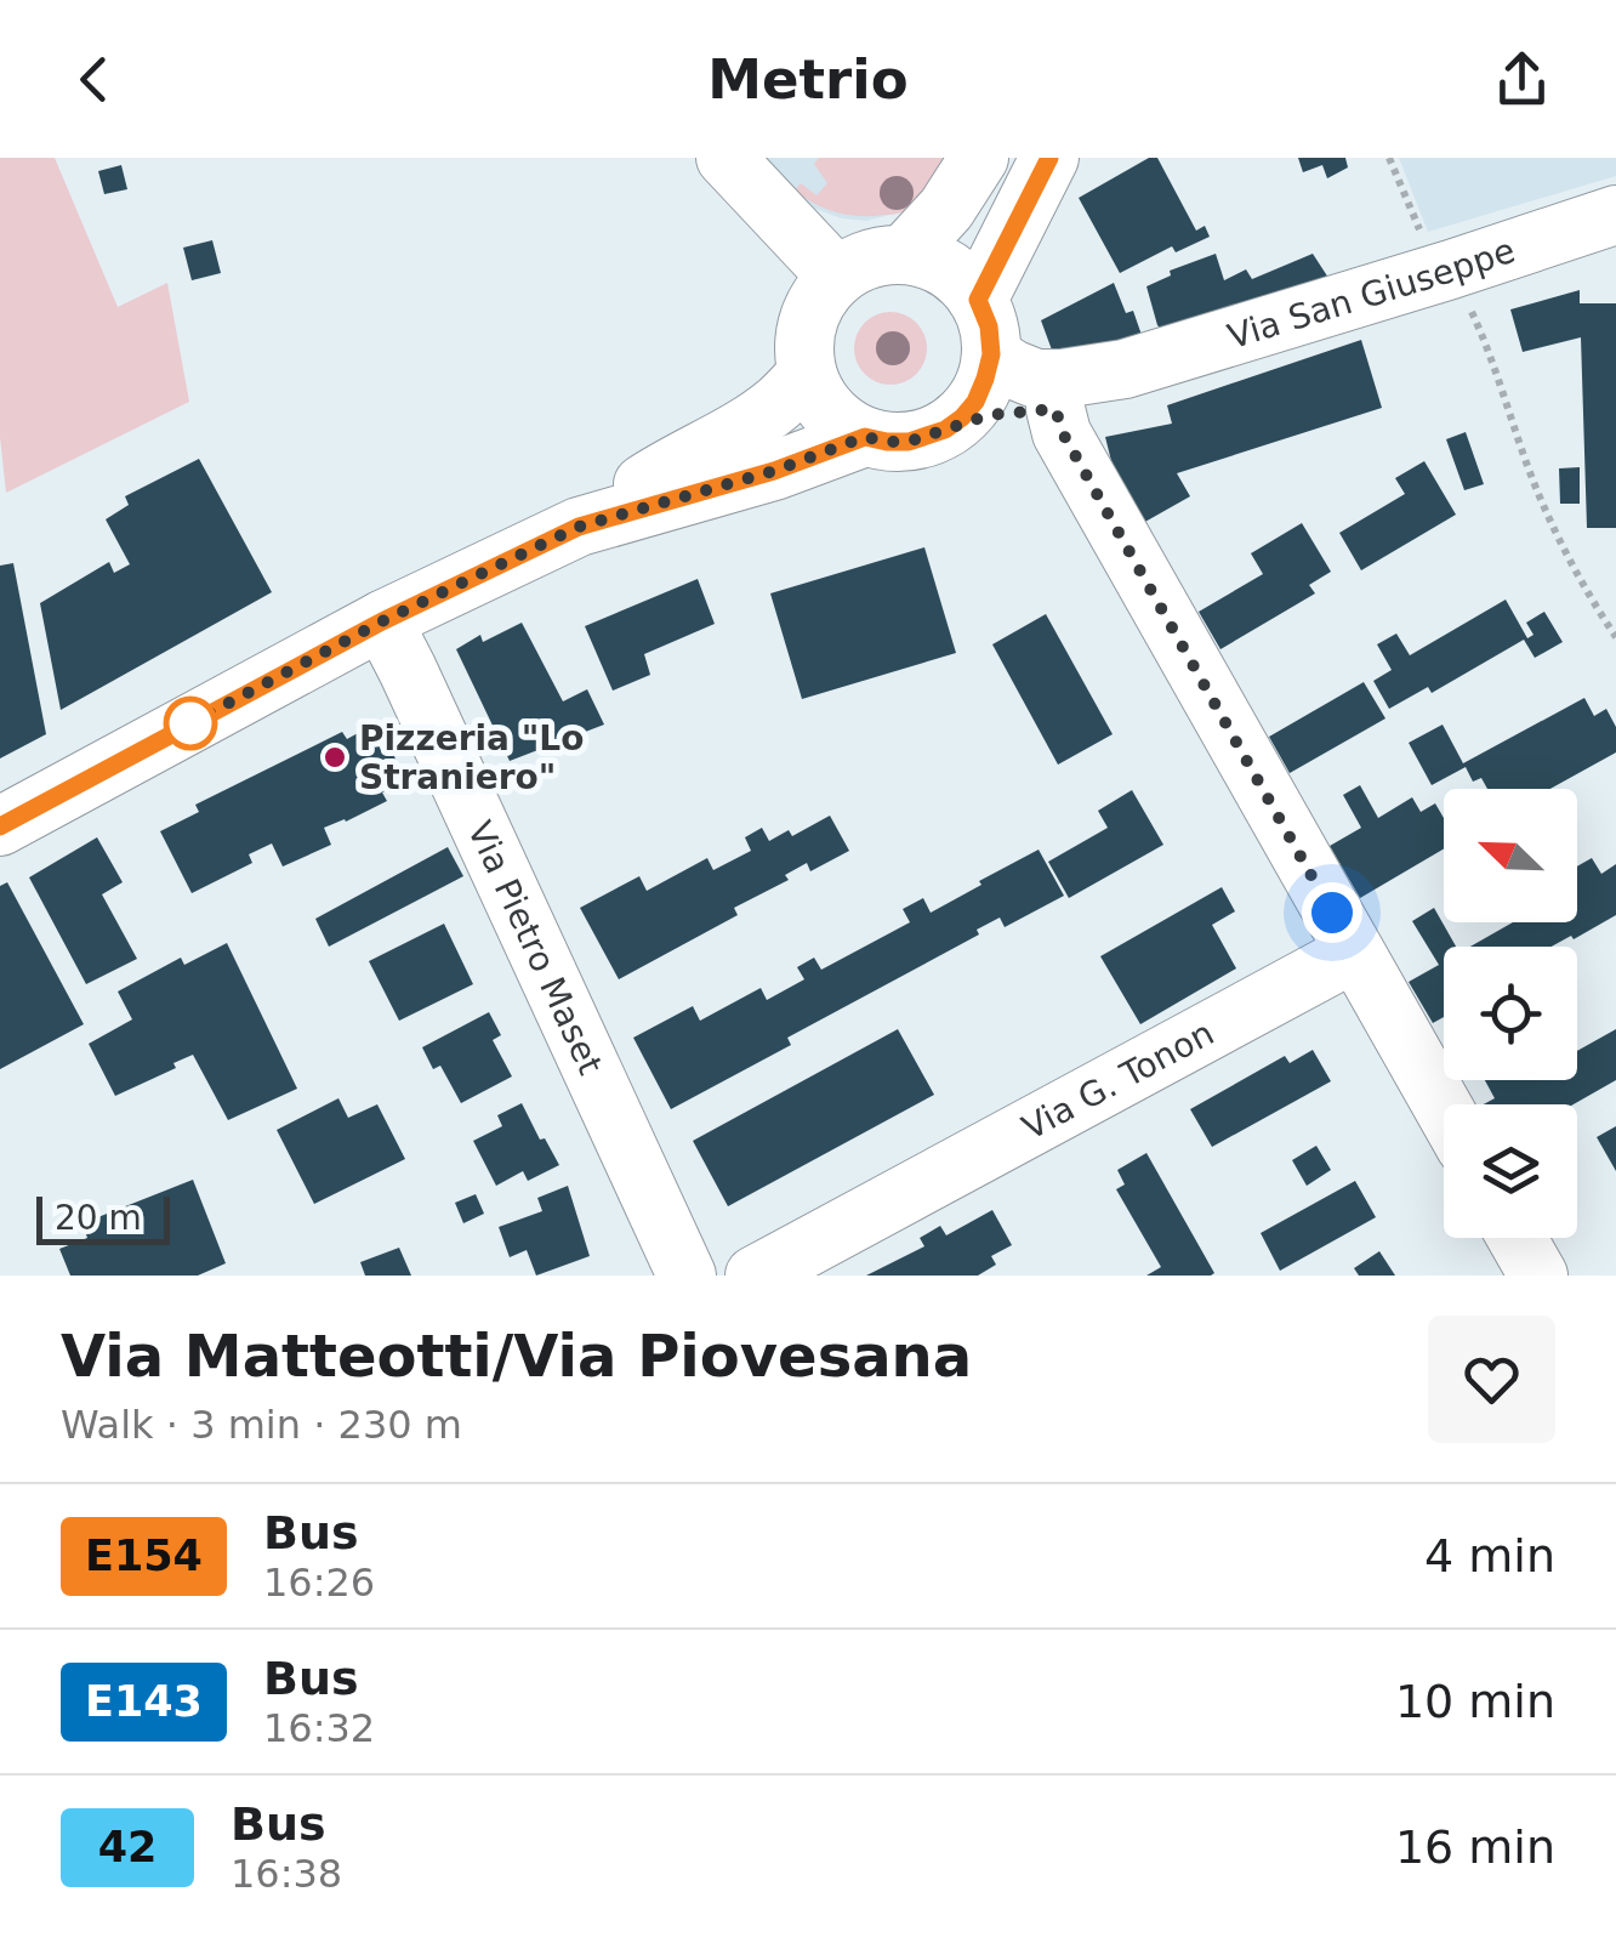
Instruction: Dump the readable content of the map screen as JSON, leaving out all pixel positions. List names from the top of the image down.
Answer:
{
  "streets": {
    "street": ["Via San Giuseppe", "Via Pietro Maset", "Via G. Tonon"]
  },
  "places": ["Pizzeria \"Lo Straniero\""],
  "lines": ["bus line E154"],
  "scale_bar": "20 m",
  "north": "top left",
  "page": {
    "header": "Metrio",
    "scale": "20 m",
    "heading": ["Via Matteotti/Via Piovesana", "Walk · 3 min · 230 m"],
    "list": [
      {
        "mark": "E154",
        "name": "Bus",
        "note": "16:26",
        "value": "4 min"
      },
      {
        "mark": "E143",
        "name": "Bus",
        "note": "16:32",
        "value": "10 min"
      },
      {
        "mark": "42",
        "name": "Bus",
        "note": "16:38",
        "value": "16 min"
      }
    ]
  }
}
